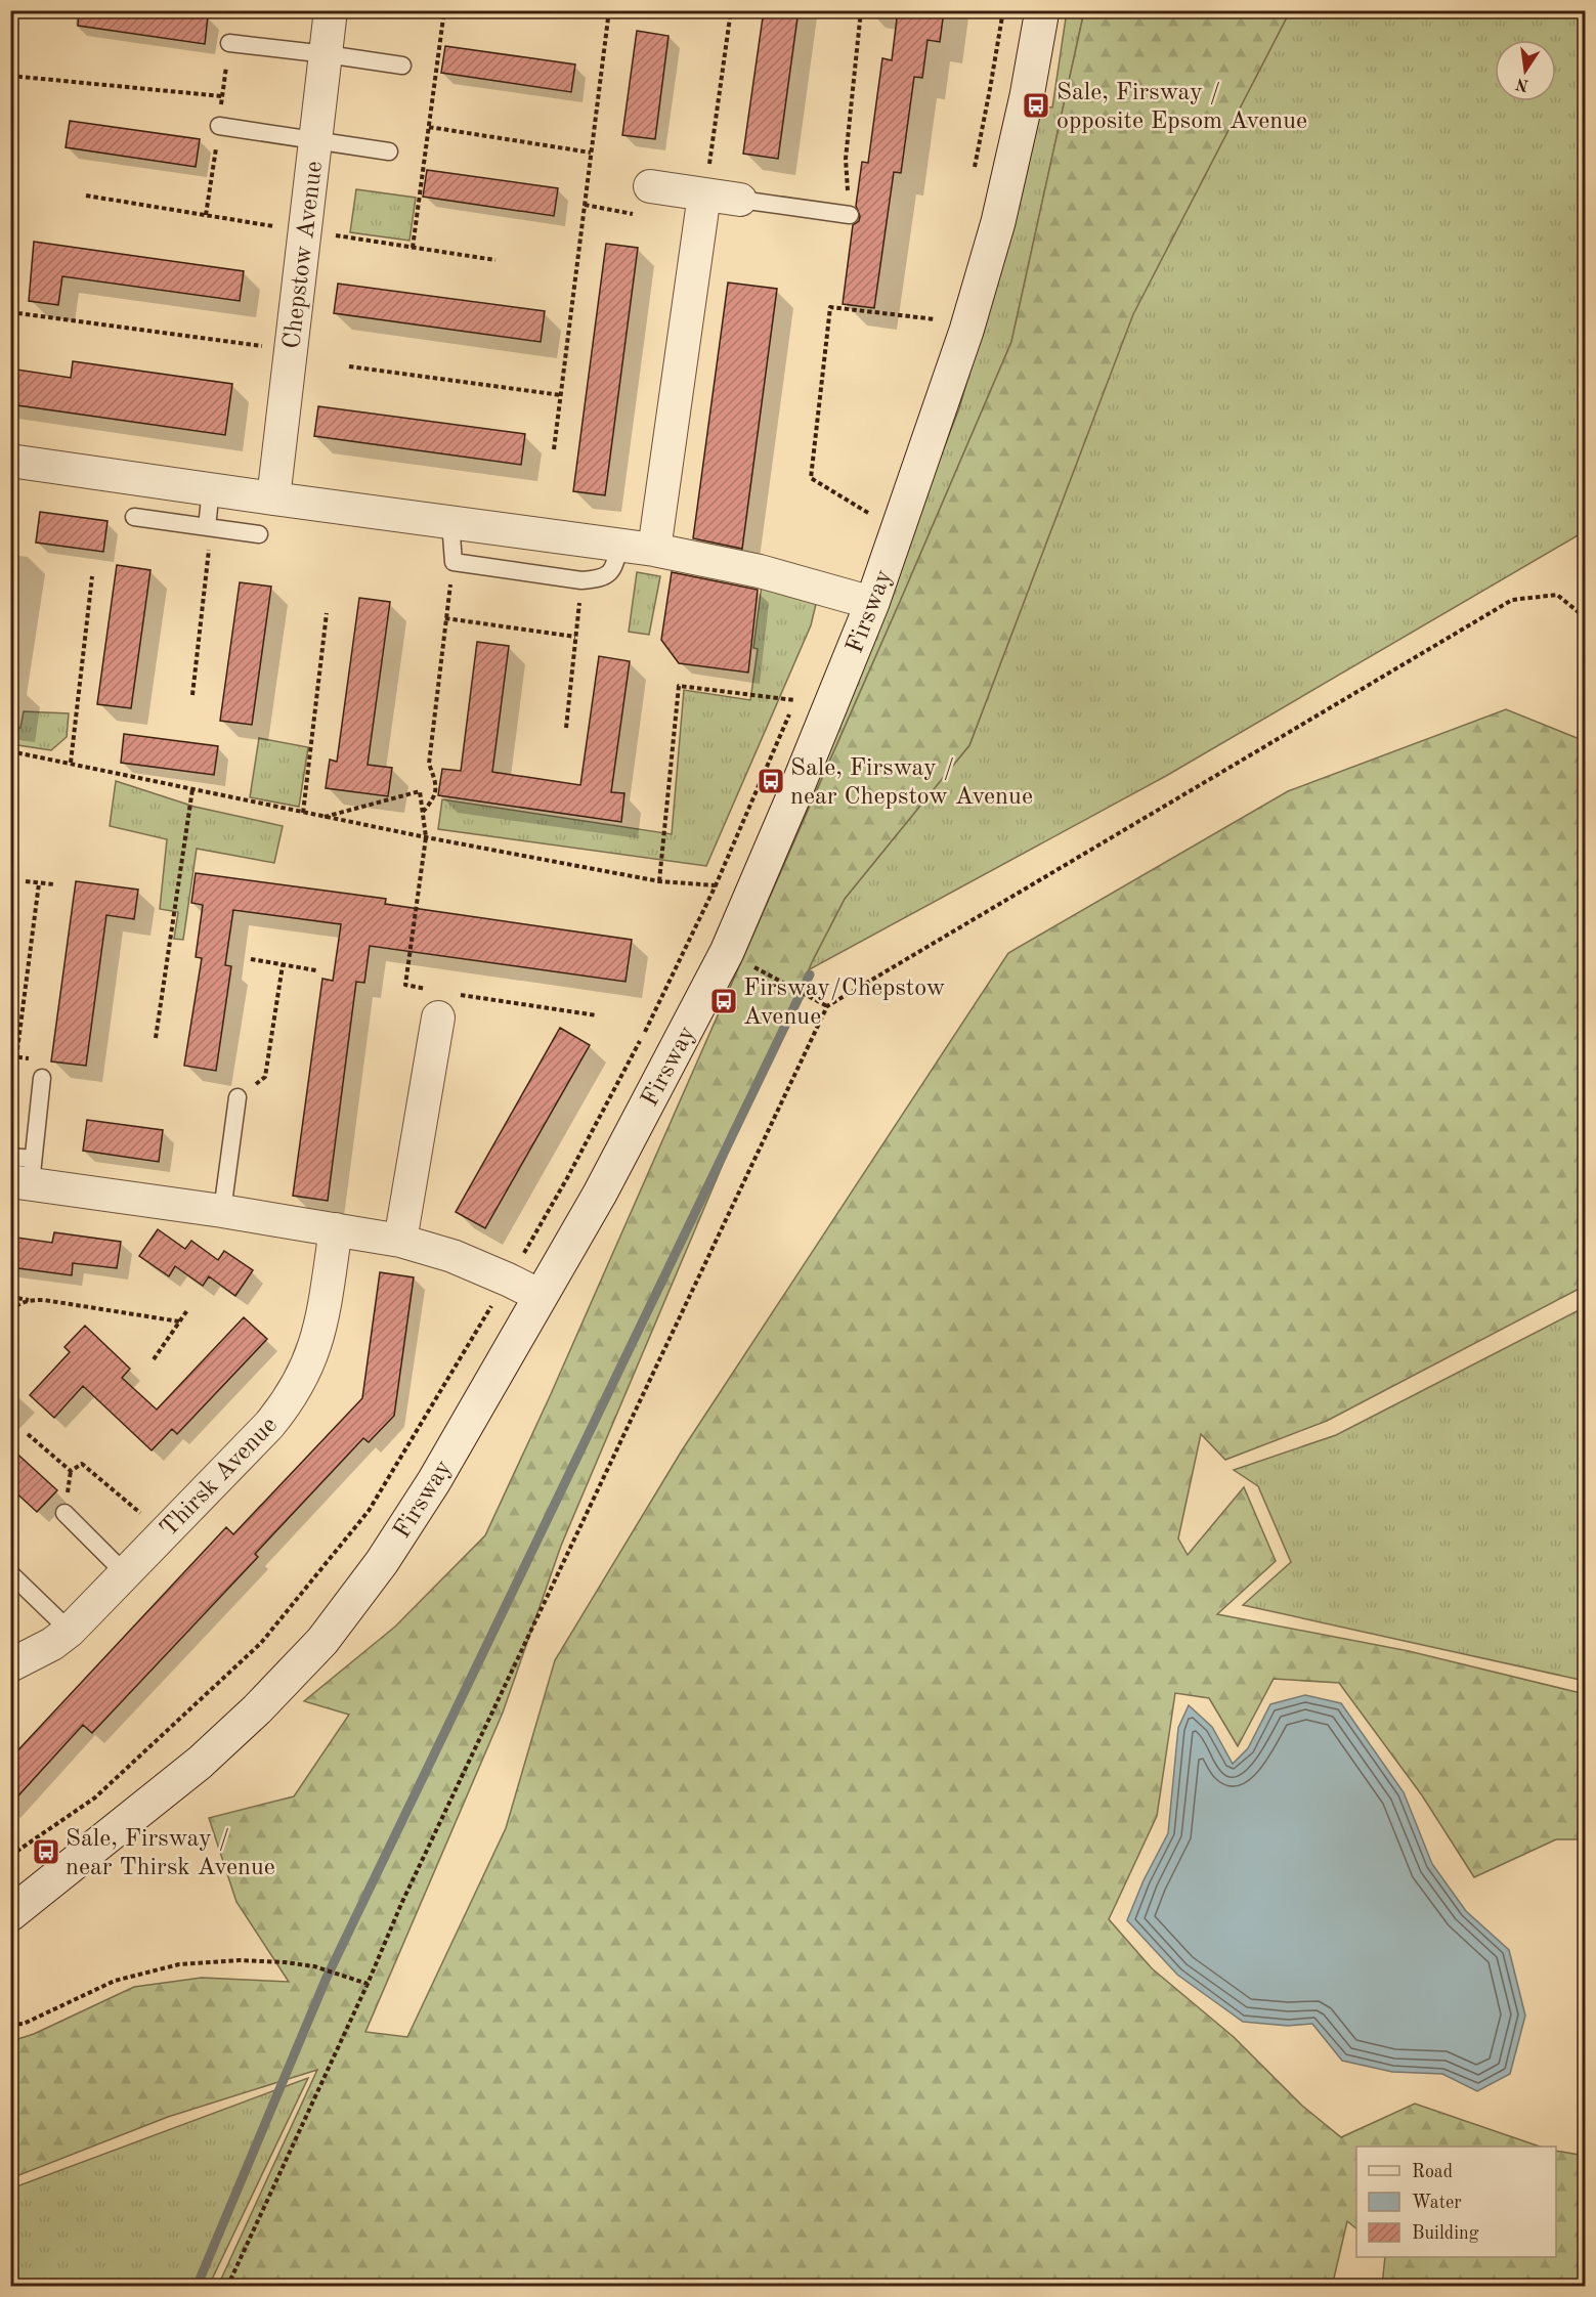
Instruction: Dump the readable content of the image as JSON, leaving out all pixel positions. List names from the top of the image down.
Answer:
{
  "streets": {
    "street": ["Chepstow Avenue", "Firsway", "Thirsk Avenue"]
  },
  "places": {
    "bus stop": [
      "Sale, Firsway / opposite Epsom Avenue",
      "Sale, Firsway / near Chepstow Avenue",
      "Firsway/Chepstow Avenue",
      "Sale, Firsway / near Thirsk Avenue"
    ]
  },
  "legend": ["Road", "Water", "Building"],
  "north": "bottom"
}
